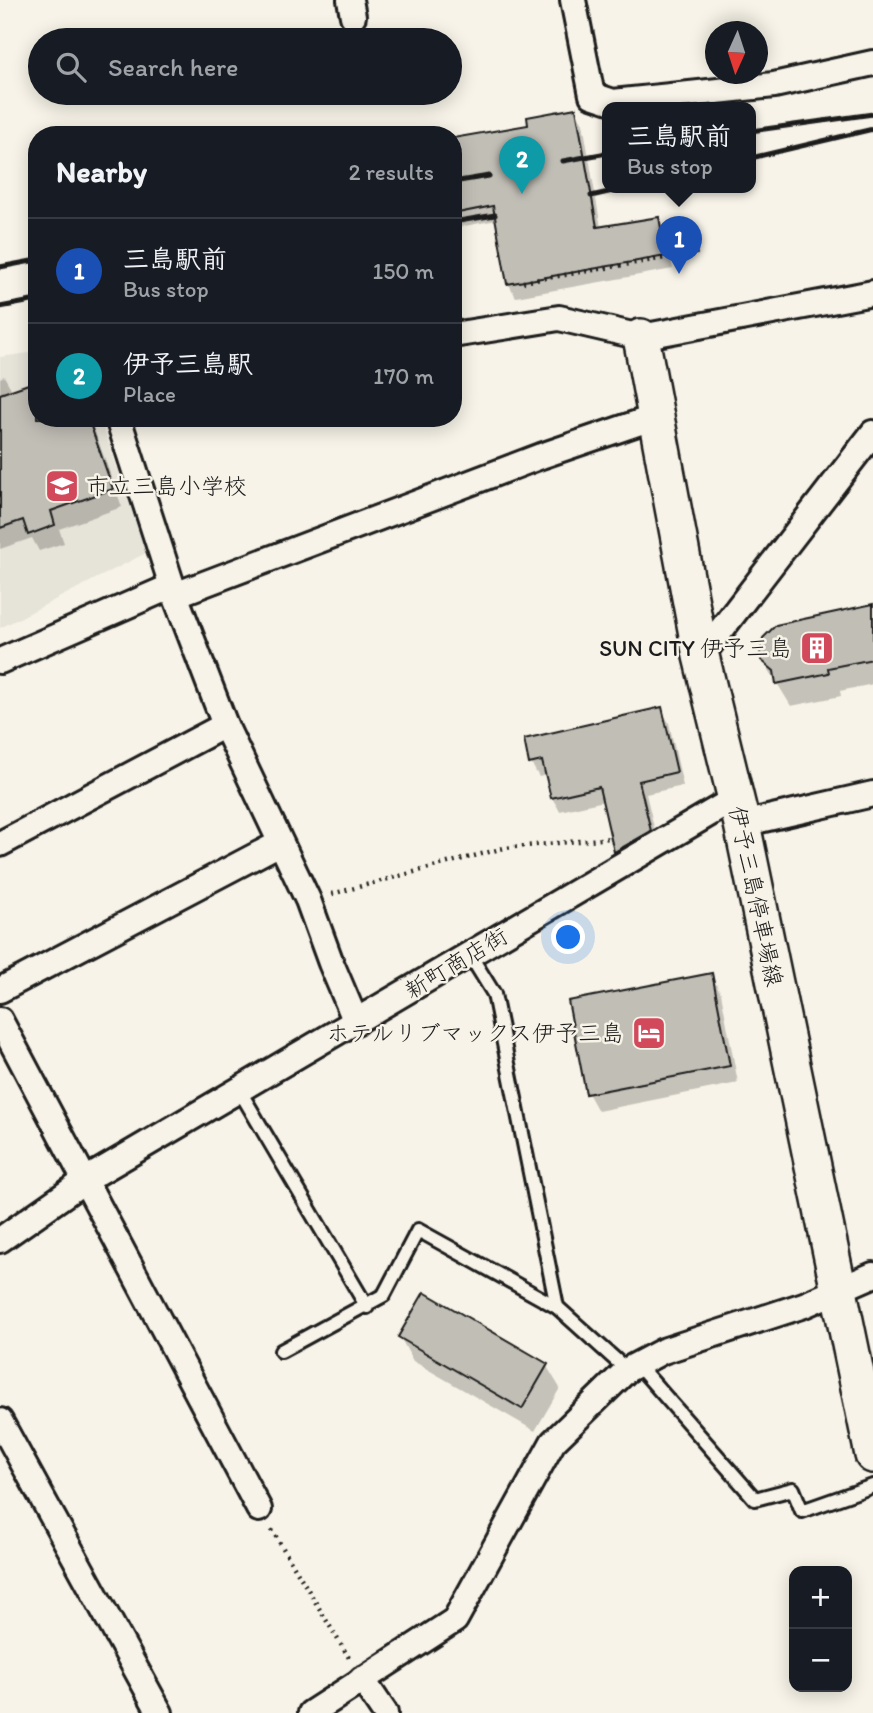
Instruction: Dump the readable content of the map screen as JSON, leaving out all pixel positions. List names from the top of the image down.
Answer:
{
  "streets": {
    "main road": ["伊予三島停車場線"],
    "street": ["新町商店街"]
  },
  "crossings": [
    ["伊予三島停車場線", "新町商店街"]
  ],
  "places": {
    "school or university": ["市立三島小学校"],
    "building": ["SUN CITY 伊予三島"],
    "hotel": ["ホテルリブマックス伊予三島"]
  },
  "north": "bottom",
  "page": {
    "search": "Search here",
    "popup": ["三島駅前", "Bus stop"],
    "heading": ["Nearby", "2 results"],
    "pins": ["2", "1"],
    "list": [
      {
        "mark": "1",
        "name": "三島駅前",
        "note": "Bus stop",
        "value": "150 m"
      },
      {
        "mark": "2",
        "name": "伊予三島駅",
        "note": "Place",
        "value": "170 m"
      }
    ],
    "map_buttons": ["+", "−"]
  }
}
